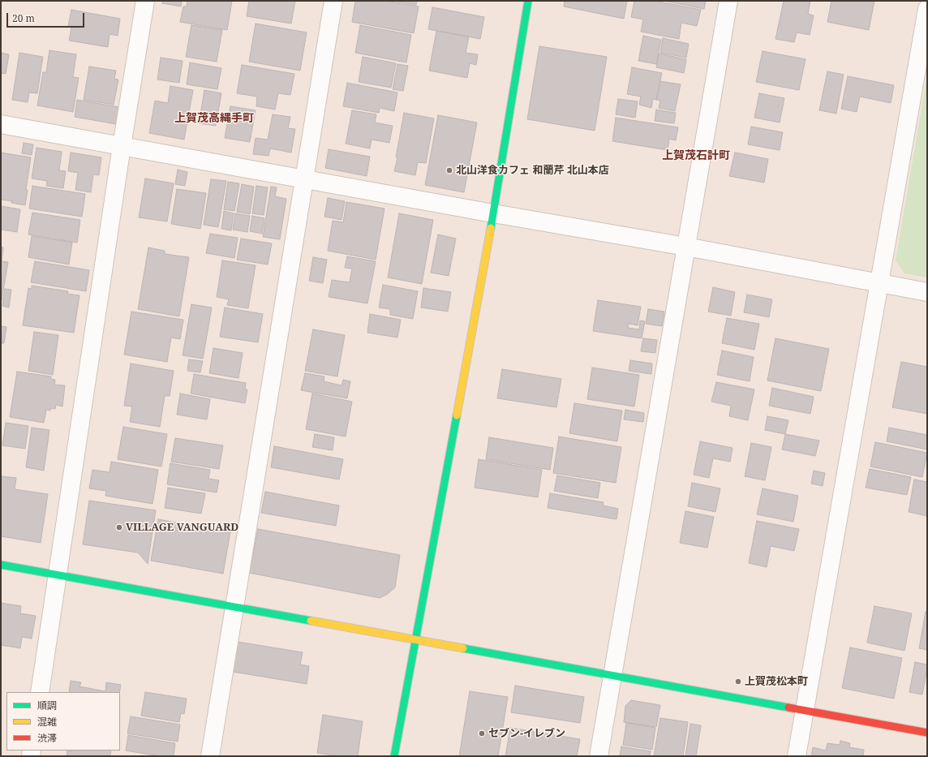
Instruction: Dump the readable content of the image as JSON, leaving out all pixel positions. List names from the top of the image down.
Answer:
{
  "districts": ["上賀茂高縄手町", "上賀茂石計町"],
  "places": [
    "北山洋食カフェ 和蘭芹 北山本店",
    "VILLAGE VANGUARD",
    "上賀茂松本町",
    "セブン-イレブン"
  ],
  "legend": ["順調", "混雑", "渋滞"],
  "scale_bar": "20 m"
}
